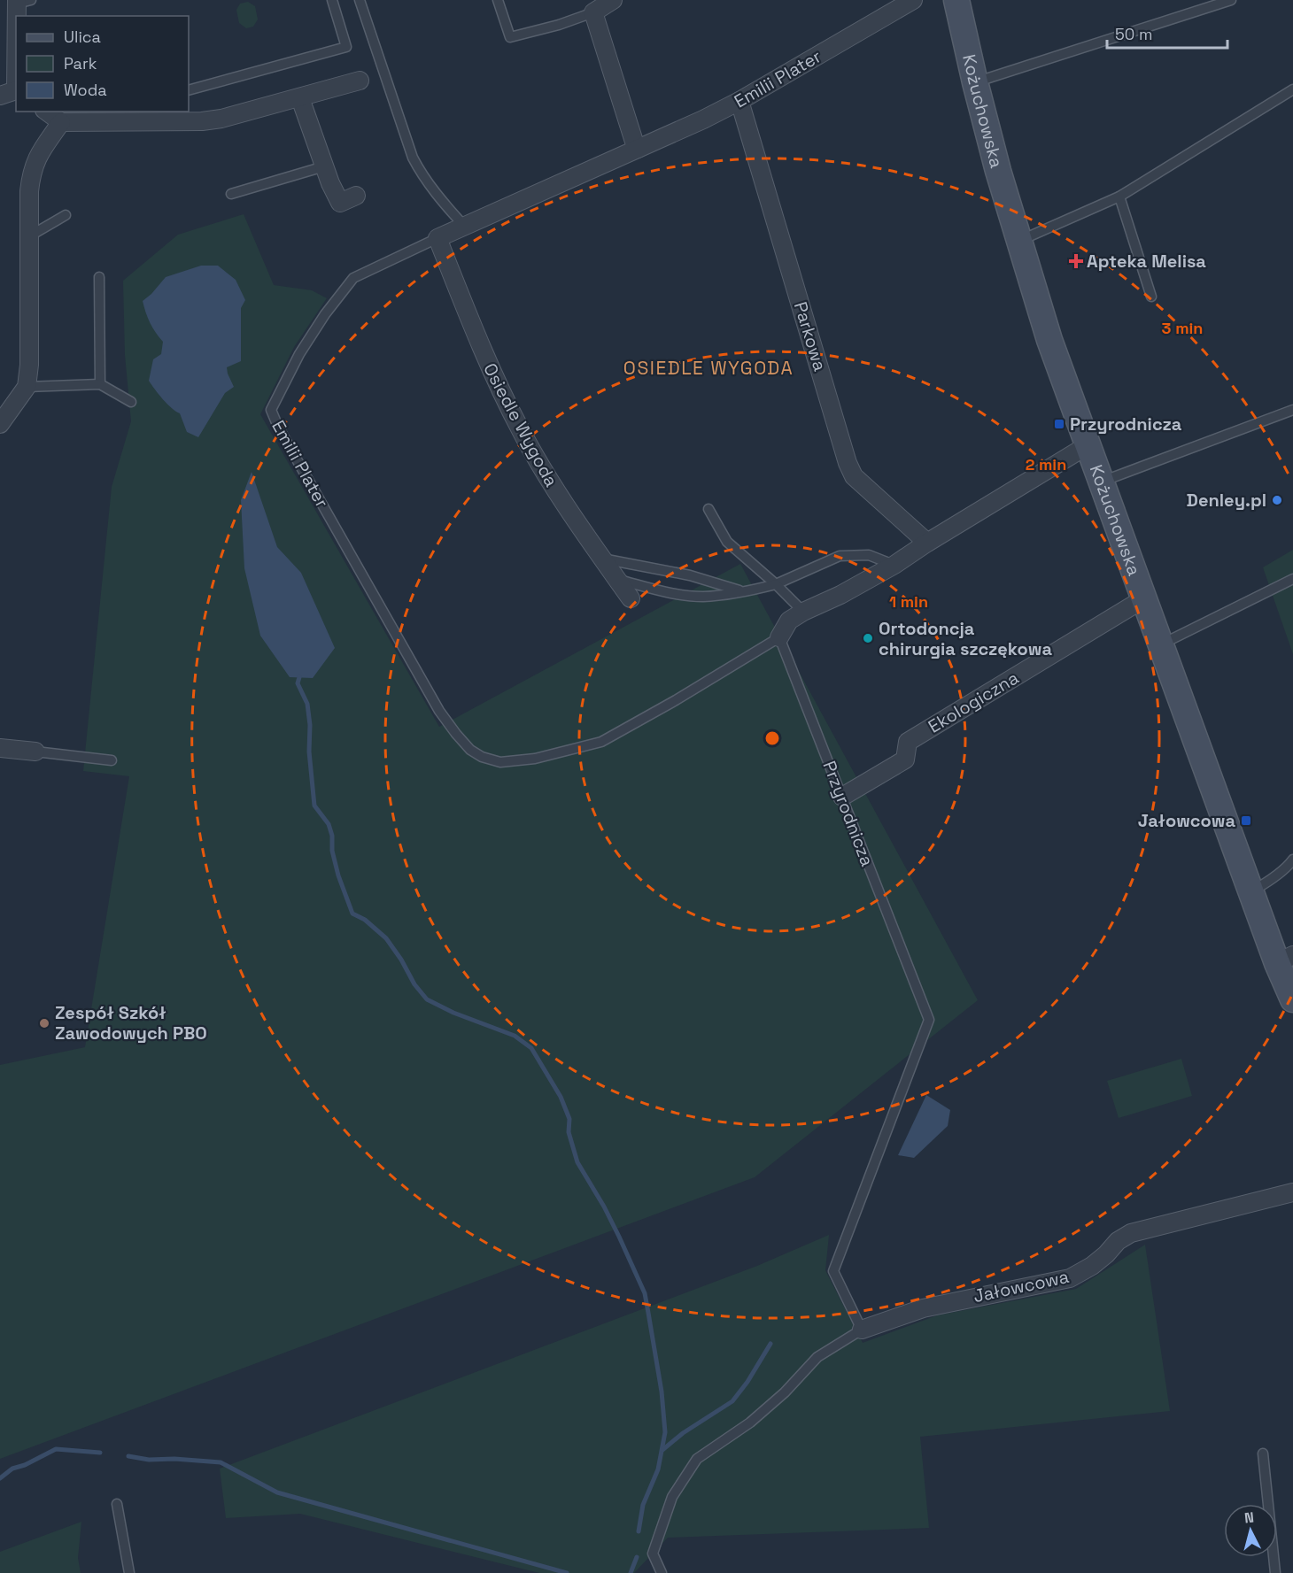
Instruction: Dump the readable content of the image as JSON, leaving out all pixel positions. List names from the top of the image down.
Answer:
{
  "streets": {
    "main road": ["Kożuchowska"],
    "street": [
      "Emilii Plater",
      "Parkowa",
      "Osiedle Wygoda",
      "Ekologiczna",
      "Jałowcowa"
    ],
    "lane": ["Przyrodnicza"]
  },
  "crossings": [
    ["Emilii Plater", "Parkowa"],
    ["Emilii Plater", "Osiedle Wygoda"],
    ["Emilii Plater", "Przyrodnicza"],
    ["Kożuchowska", "Ekologiczna"],
    ["Ekologiczna", "Przyrodnicza"],
    ["Przyrodnicza", "Jałowcowa"]
  ],
  "districts": ["OSIEDLE WYGODA"],
  "places": {
    "health": ["Apteka Melisa"],
    "transit": ["Przyrodnicza", "Jałowcowa"],
    "other": ["Denley.pl", "Ortodoncja chirurgia szczękowa", "Zespół Szkół Zawodowych PBO"]
  },
  "legend": ["Ulica", "Park", "Woda"],
  "scale_bar": "50 m",
  "north": "top",
  "rings": ["3 min", "2 min", "1 min"]
}
